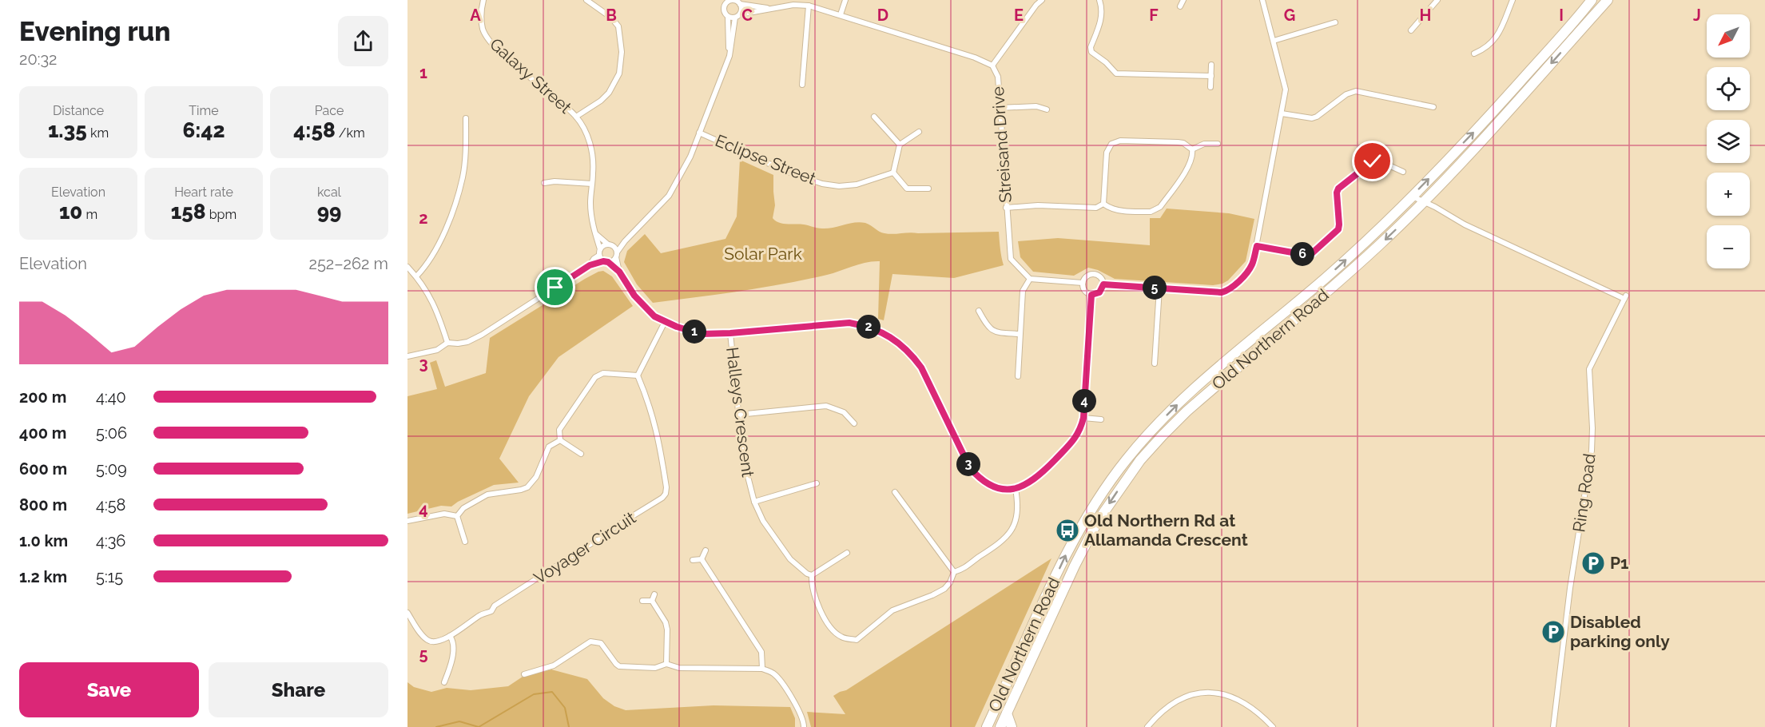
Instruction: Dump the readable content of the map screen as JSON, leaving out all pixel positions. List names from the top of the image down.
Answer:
{
  "streets": {
    "highway": ["Old Northern Road"],
    "street": [
      "Galaxy Street",
      "Streisand Drive",
      "Eclipse Street",
      "Halleys Crescent",
      "Ring Road",
      "Voyager Circuit"
    ]
  },
  "crossings": [
    ["Old Northern Road", "Ring Road"]
  ],
  "parks": ["Solar Park"],
  "places": {
    "bus stop": ["Old Northern Rd at Allamanda Crescent"],
    "parking": ["P1", "Disabled parking only"]
  },
  "north": "bottom left",
  "page": {
    "heading": ["Evening run", "20:32"],
    "map_buttons": ["+", "−"],
    "stats": [
      ["Distance", "1.35 km"],
      ["Time", "6:42"],
      ["Pace", "4:58 /km"],
      ["Elevation", "10 m"],
      ["Heart rate", "158 bpm"],
      ["kcal", "99"]
    ],
    "pins": [
      "6",
      "5",
      "2",
      "1",
      "4",
      "3"
    ],
    "chart": ["Elevation", "252–262 m"],
    "list": [
      {
        "name": "200 m",
        "note": "4:40"
      },
      {
        "name": "400 m",
        "note": "5:06"
      },
      {
        "name": "600 m",
        "note": "5:09"
      },
      {
        "name": "800 m",
        "note": "4:58"
      },
      {
        "name": "1.0 km",
        "note": "4:36"
      },
      {
        "name": "1.2 km",
        "note": "5:15"
      }
    ],
    "buttons": ["Save", "Share"]
  },
  "grid": {
    "columns": [
      "A",
      "B",
      "C",
      "D",
      "E",
      "F",
      "G",
      "H",
      "I",
      "J"
    ],
    "rows": [
      "1",
      "2",
      "3",
      "4",
      "5"
    ]
  }
}
